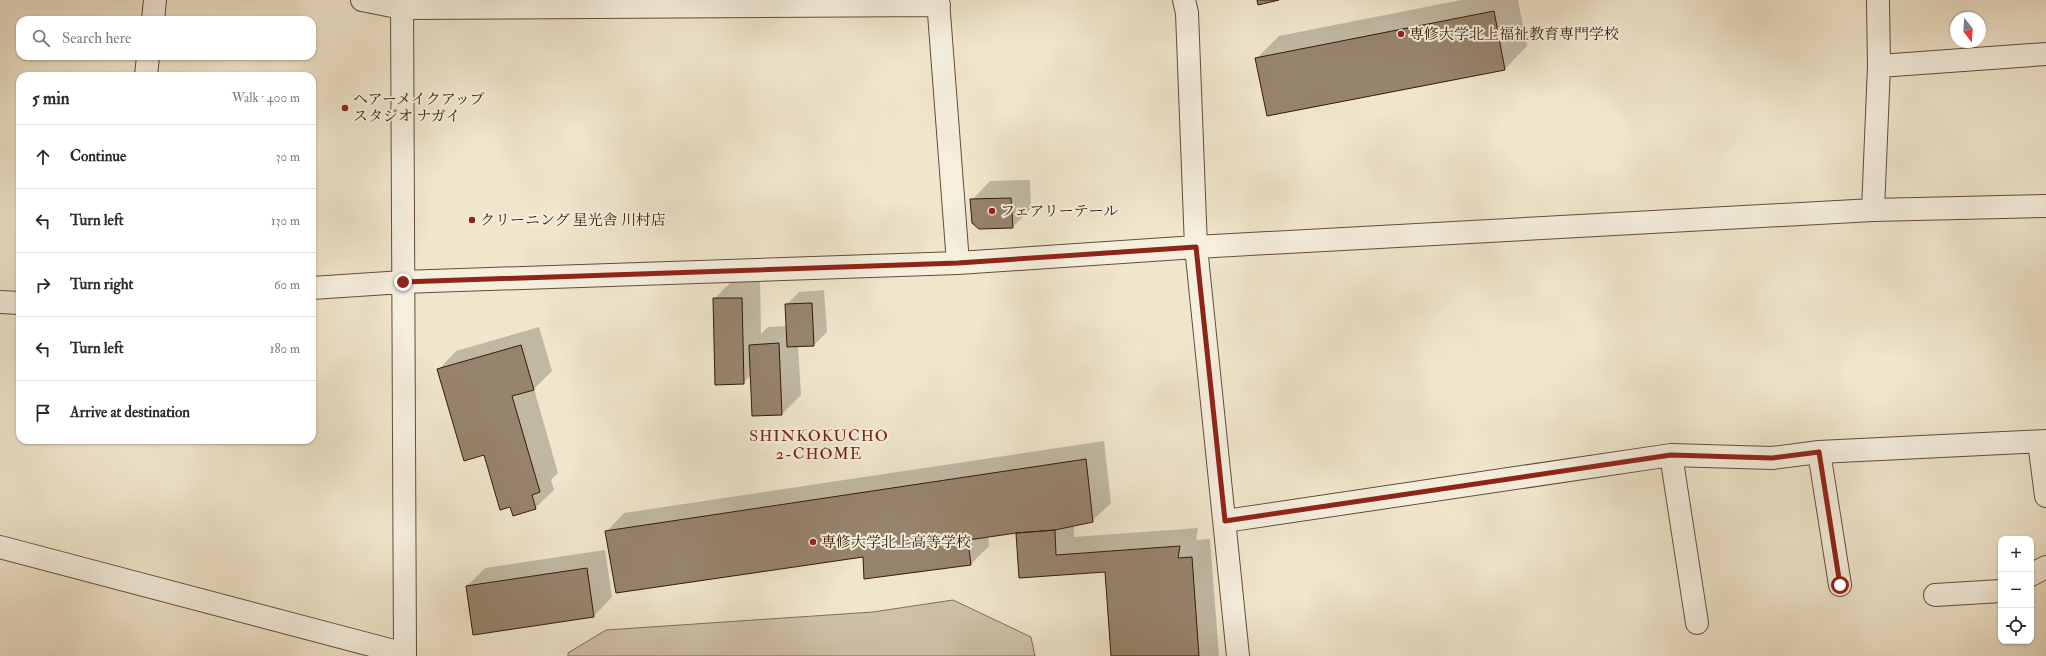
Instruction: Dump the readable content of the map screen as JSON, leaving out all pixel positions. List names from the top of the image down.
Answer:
{
  "districts": ["SHINKOKUCHO 2-CHOME"],
  "places": [
    "専修大学北上福祉教育専門学校",
    "ヘアーメイクアップ スタジオ ナガイ",
    "フェアリーテール",
    "クリーニング 星光舎 川村店",
    "専修大学北上高等学校"
  ],
  "north": "bottom",
  "page": {
    "search": "Search here",
    "heading": ["5 min", "Walk · 400 m"],
    "list": [
      ["Continue", "30 m"],
      ["Turn left", "130 m"],
      ["Turn right", "60 m"],
      ["Turn left", "180 m"],
      "Arrive at destination"
    ],
    "map_buttons": ["+", "−"]
  }
}
